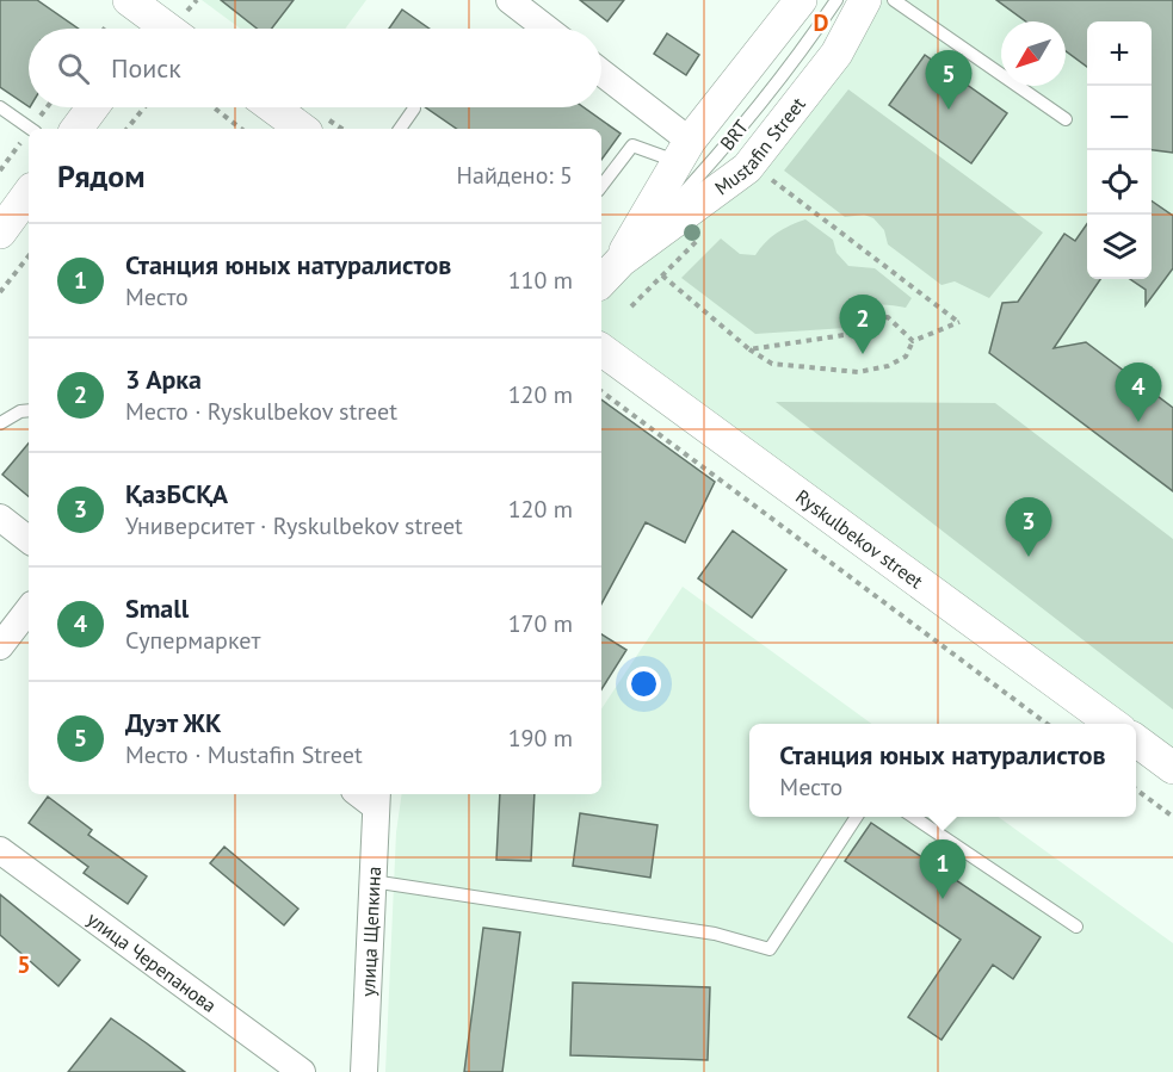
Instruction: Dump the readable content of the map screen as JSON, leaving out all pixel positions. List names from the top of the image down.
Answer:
{
  "streets": {
    "street": [
      "Mustafin Street",
      "Ryskulbekov street",
      "улица Щепкина",
      "улица Черепанова"
    ],
    "lane": ["BRT"]
  },
  "crossings": [
    ["BRT", "Mustafin Street"]
  ],
  "north": "bottom left",
  "page": {
    "map_buttons": ["+", "−"],
    "search": "Поиск",
    "pins": [
      "5",
      "2",
      "4",
      "3",
      "1"
    ],
    "heading": ["Рядом", "Найдено: 5"],
    "list": [
      {
        "mark": "1",
        "name": "Станция юных натуралистов",
        "note": "Место",
        "value": "110 m"
      },
      {
        "mark": "2",
        "name": "3 Арка",
        "note": "Место · Ryskulbekov street",
        "value": "120 m"
      },
      {
        "mark": "3",
        "name": "ҚазБСҚА",
        "note": "Университет · Ryskulbekov street",
        "value": "120 m"
      },
      {
        "mark": "4",
        "name": "Small",
        "note": "Супермаркет",
        "value": "170 m"
      },
      {
        "mark": "5",
        "name": "Дуэт ЖК",
        "note": "Место · Mustafin Street",
        "value": "190 m"
      }
    ],
    "popup": ["Станция юных натуралистов", "Место"]
  },
  "grid": {
    "columns": ["D"],
    "rows": ["5"]
  }
}
